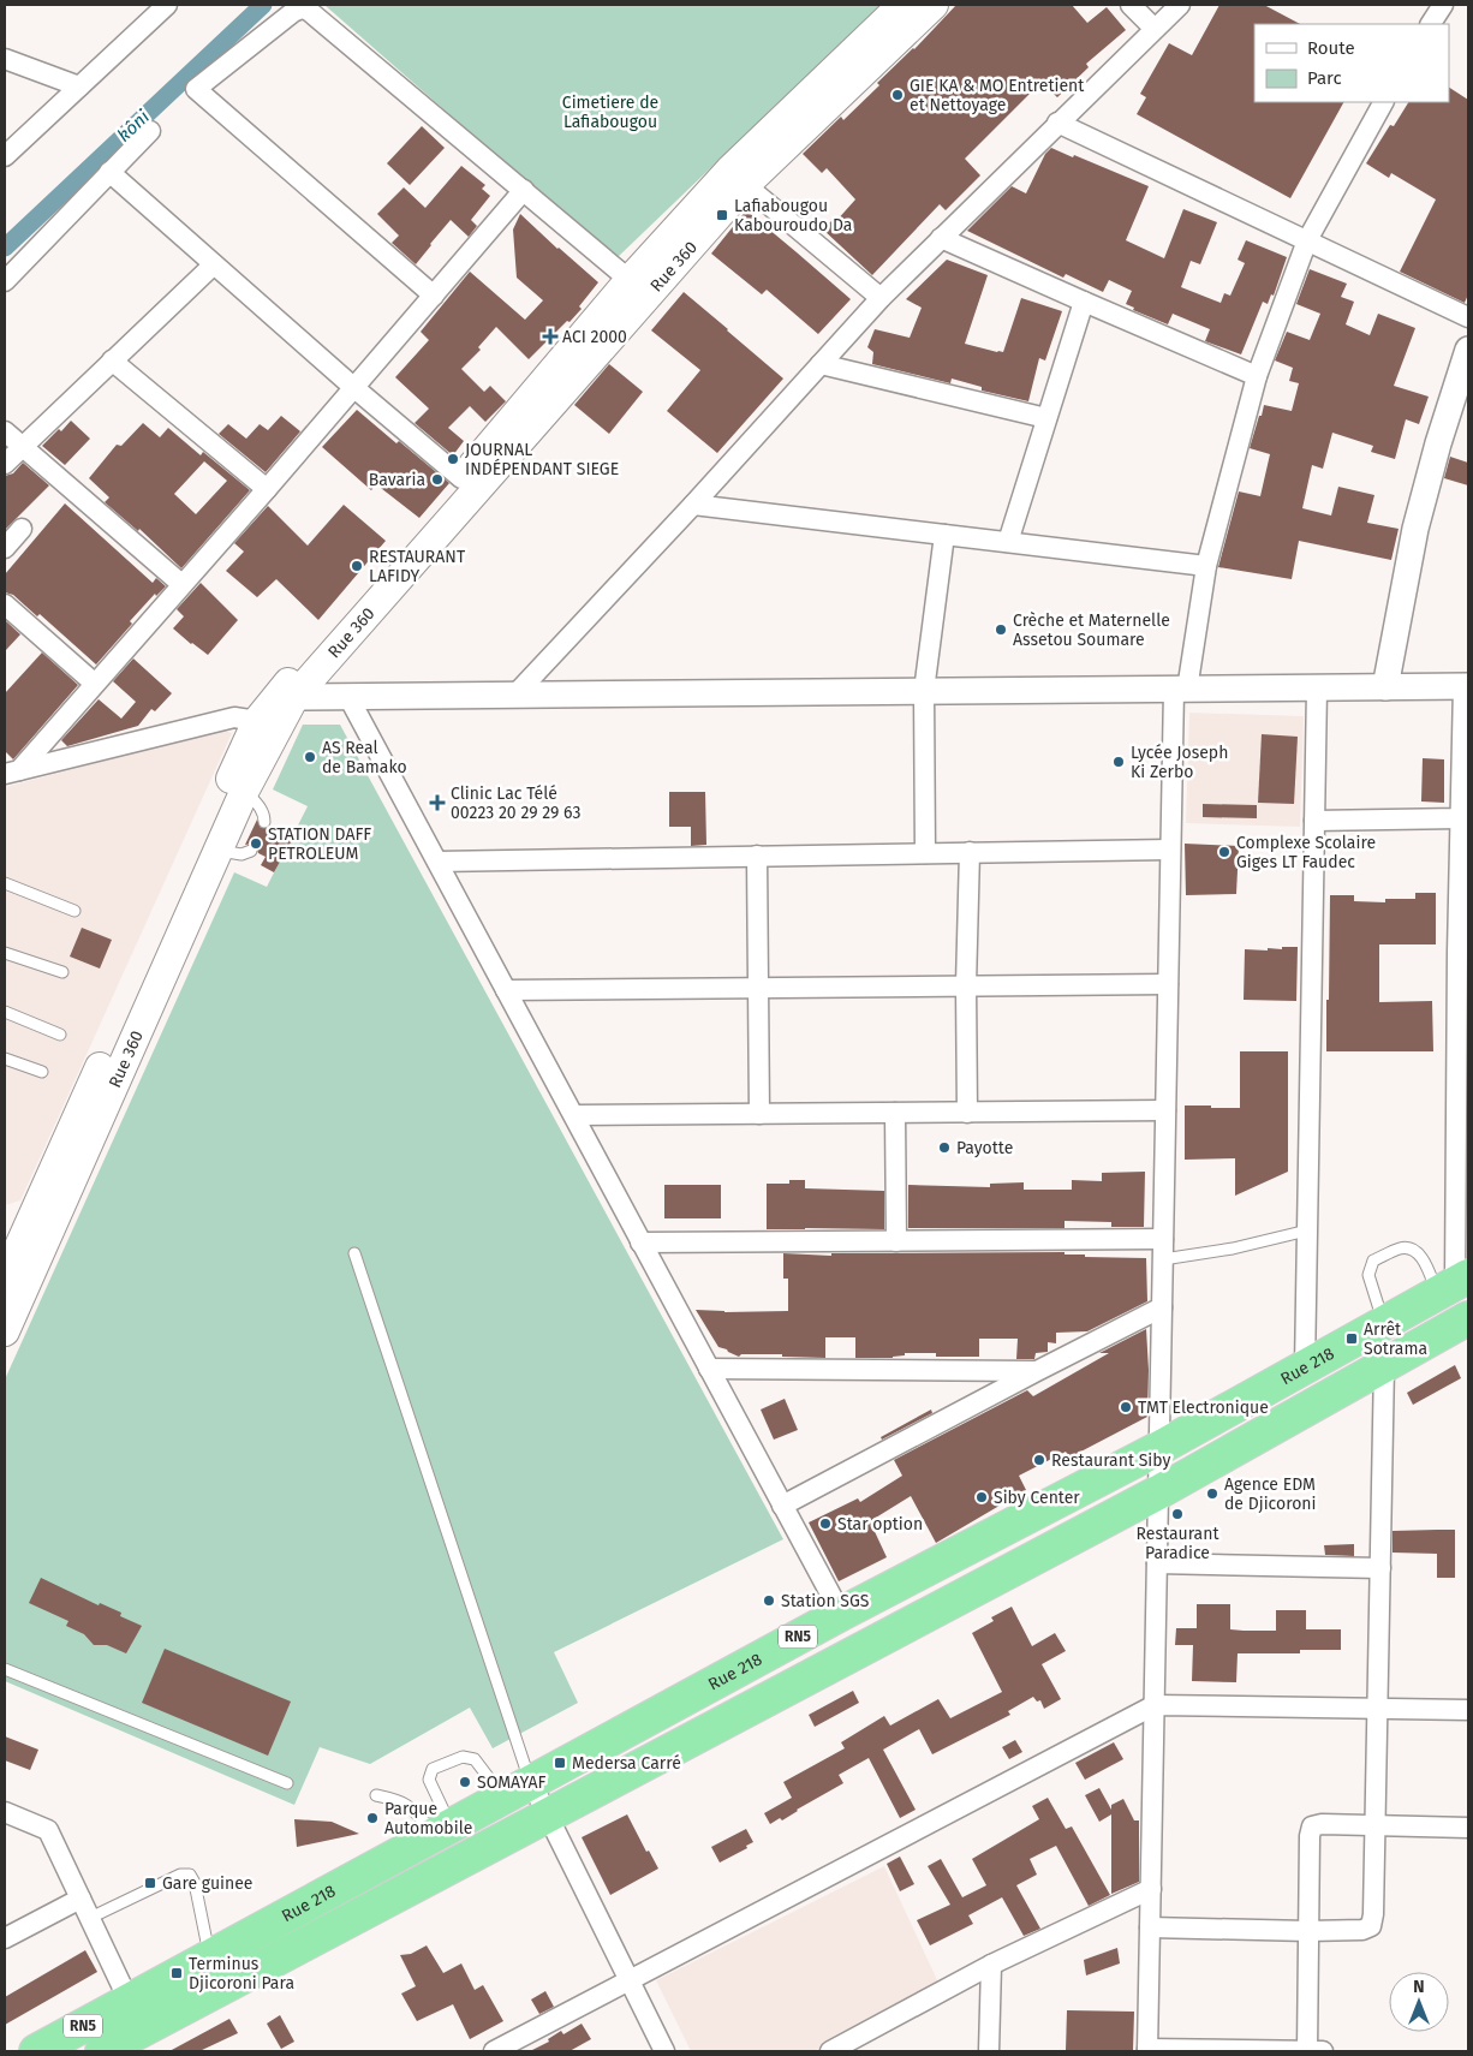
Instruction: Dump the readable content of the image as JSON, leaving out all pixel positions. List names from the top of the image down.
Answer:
{
  "streets": {
    "highway": ["Rue 218", "RN5"],
    "main road": ["Rue 360"]
  },
  "water": ["kôni"],
  "parks": ["Cimetiere de Lafiabougou"],
  "places": {
    "other": [
      "GIE KA & MO Entretient et Nettoyage",
      "JOURNAL INDÉPENDANT SIEGE",
      "Bavaria",
      "RESTAURANT LAFIDY",
      "Crèche et Maternelle Assetou Soumare",
      "AS Real de Bamako",
      "Lycée Joseph Ki Zerbo",
      "STATION DAFF PETROLEUM",
      "Complexe Scolaire Giges LT Faudec",
      "Payotte",
      "TMT Electronique",
      "Restaurant Siby",
      "Agence EDM de Djicoroni",
      "Siby Center",
      "Restaurant Paradice",
      "Star option",
      "Station SGS",
      "SOMAYAF",
      "Parque Automobile"
    ],
    "transit": [
      "Lafiabougou Kabouroudo Da",
      "Arrêt Sotrama",
      "Medersa Carré",
      "Gare guinee",
      "Terminus Djicoroni Para"
    ],
    "health": ["ACI 2000", "Clinic Lac Télé 00223 20 29 29 63"]
  },
  "legend": ["Route", "Parc"],
  "north": "top"
}
